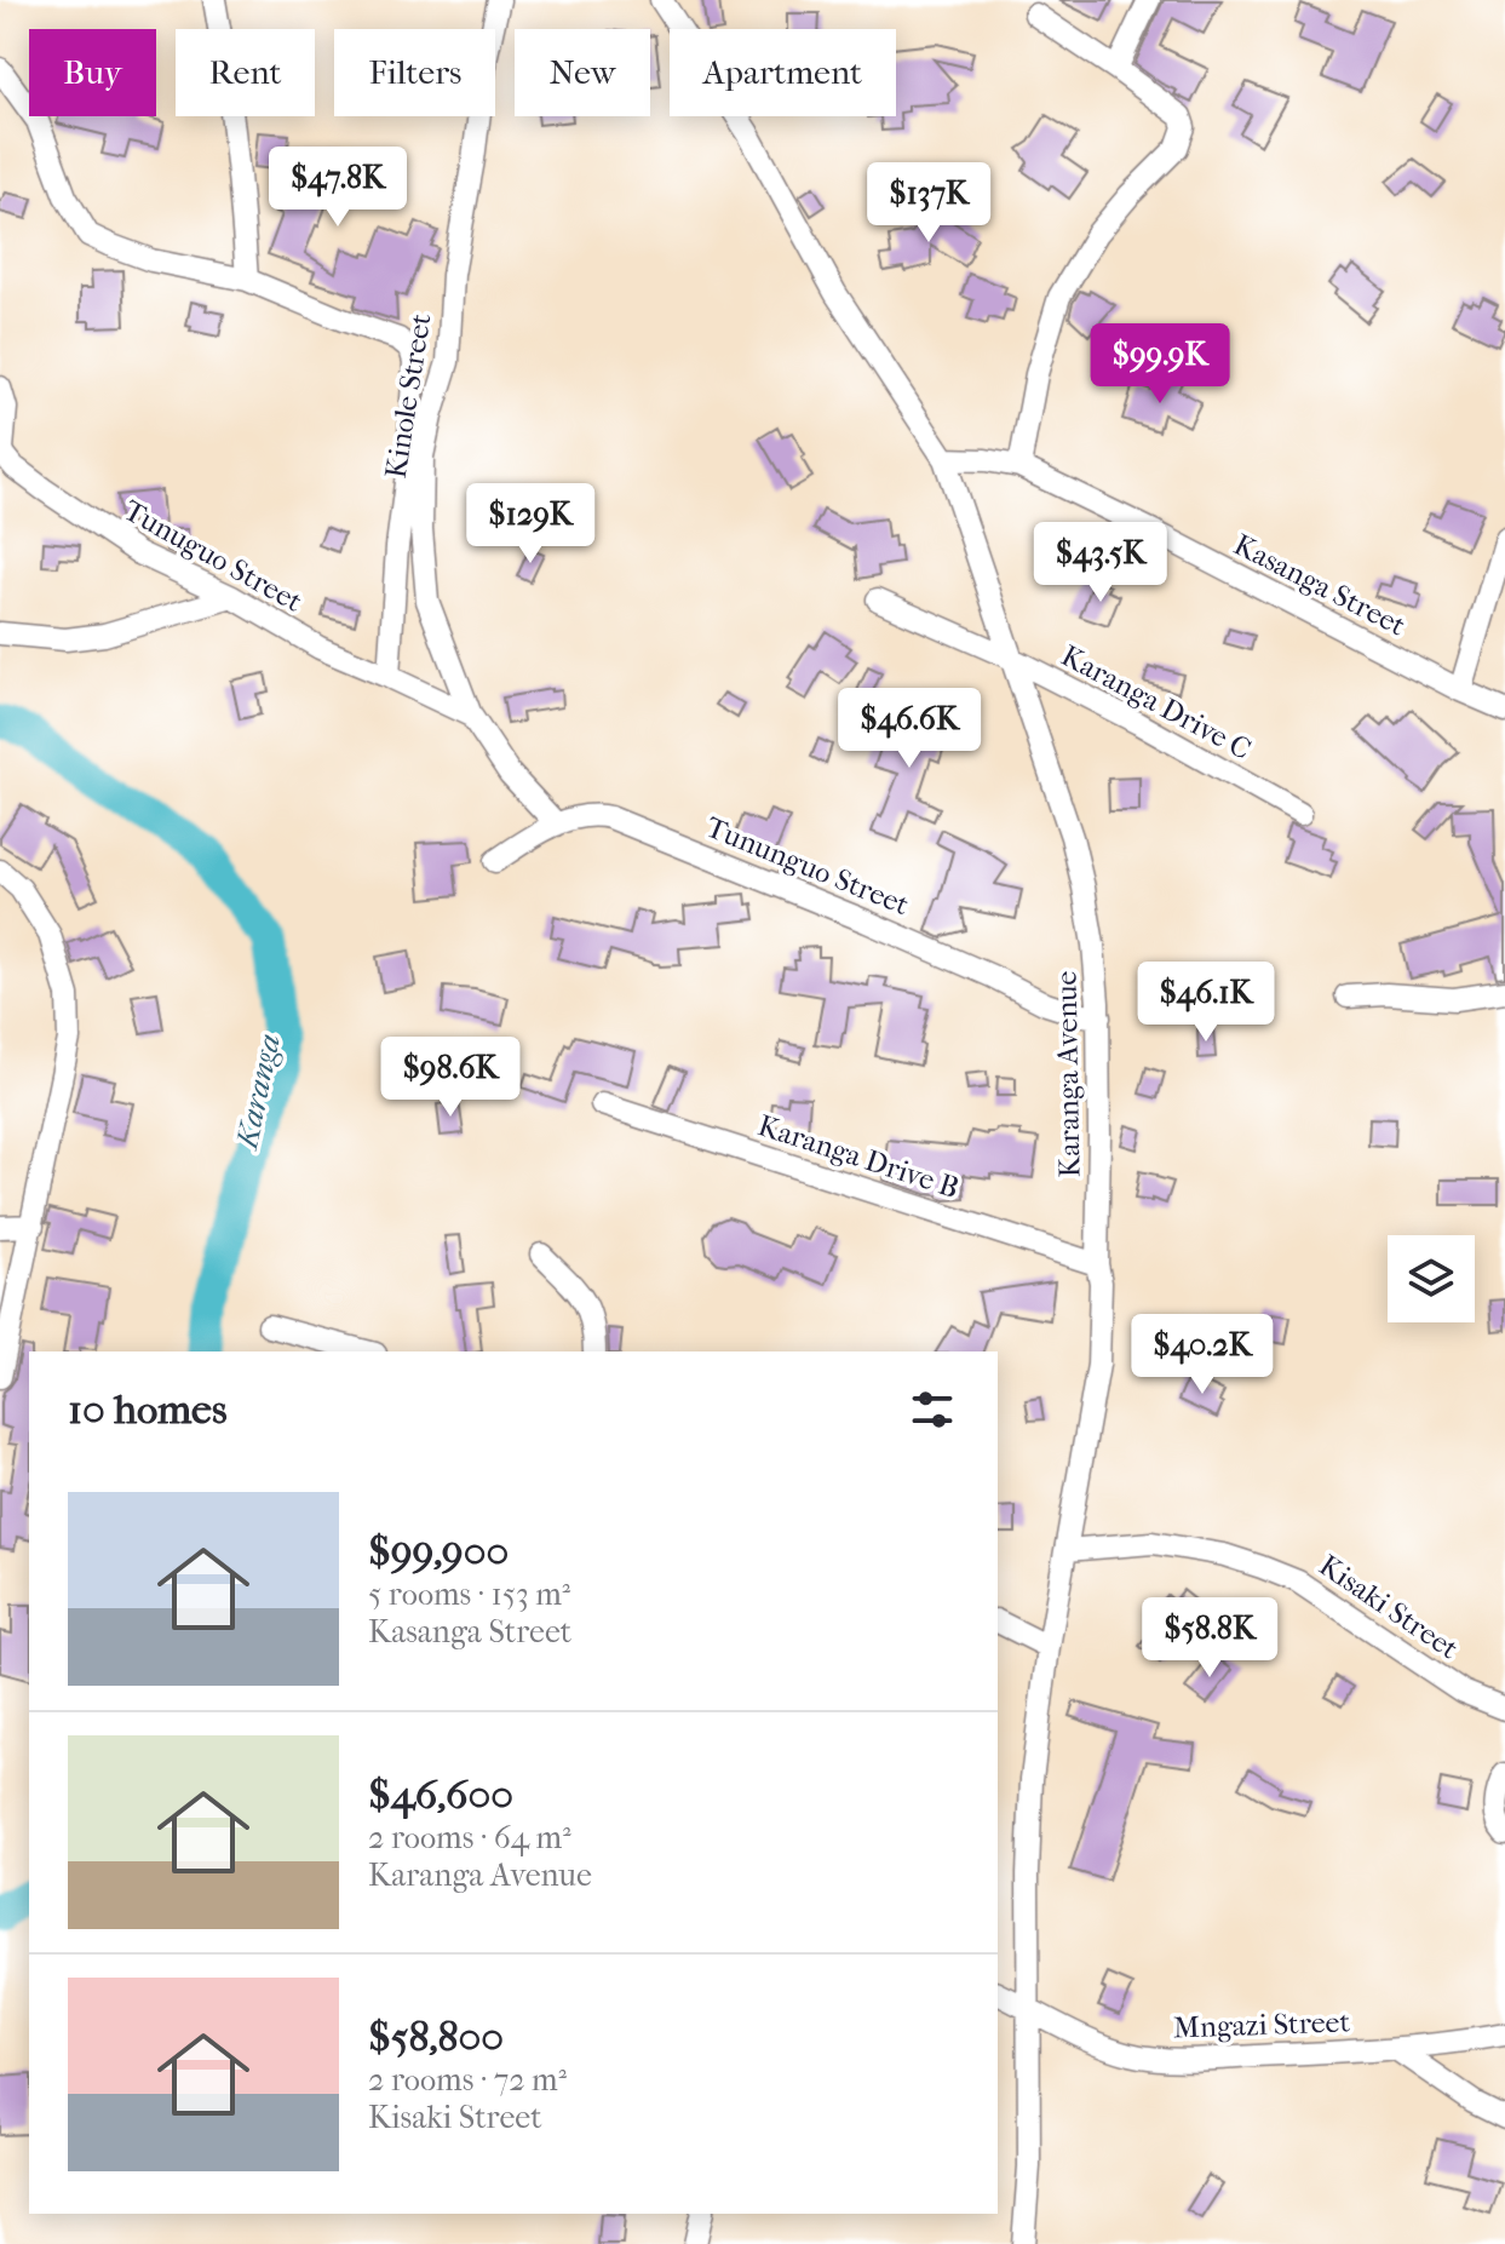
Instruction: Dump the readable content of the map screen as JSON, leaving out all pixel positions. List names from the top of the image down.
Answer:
{
  "streets": {
    "street": [
      "Kinole Street",
      "Tunuguo Street",
      "Kasanga Street",
      "Karanga Drive C",
      "Tununguo Street",
      "Karanga Avenue",
      "Karanga Drive B",
      "Kisaki Street",
      "Mngazi Street"
    ]
  },
  "crossings": [
    ["Kinole Street", "Tunuguo Street"],
    ["Kinole Street", "Tununguo Street"],
    ["Kasanga Street", "Karanga Avenue"],
    ["Karanga Drive C", "Karanga Avenue"],
    ["Tununguo Street", "Karanga Avenue"],
    ["Karanga Avenue", "Karanga Drive B"],
    ["Karanga Avenue", "Kisaki Street"],
    ["Karanga Avenue", "Mngazi Street"]
  ],
  "water": ["Karanga"],
  "page": {
    "chip": [
      "Buy",
      "Rent",
      "Filters",
      "New",
      "Apartment"
    ],
    "price": [
      "$47.8K",
      "$137K",
      "$99.9K",
      "$129K",
      "$43.5K",
      "$46.6K",
      "$46.1K",
      "$98.6K",
      "$40.2K",
      "$58.8K"
    ],
    "heading": "10 homes",
    "list": [
      {
        "name": "$99,900",
        "note": "5 rooms · 153 m² · Kasanga Street"
      },
      {
        "name": "$46,600",
        "note": "2 rooms · 64 m² · Karanga Avenue"
      },
      {
        "name": "$58,800",
        "note": "2 rooms · 72 m² · Kisaki Street"
      }
    ]
  }
}
